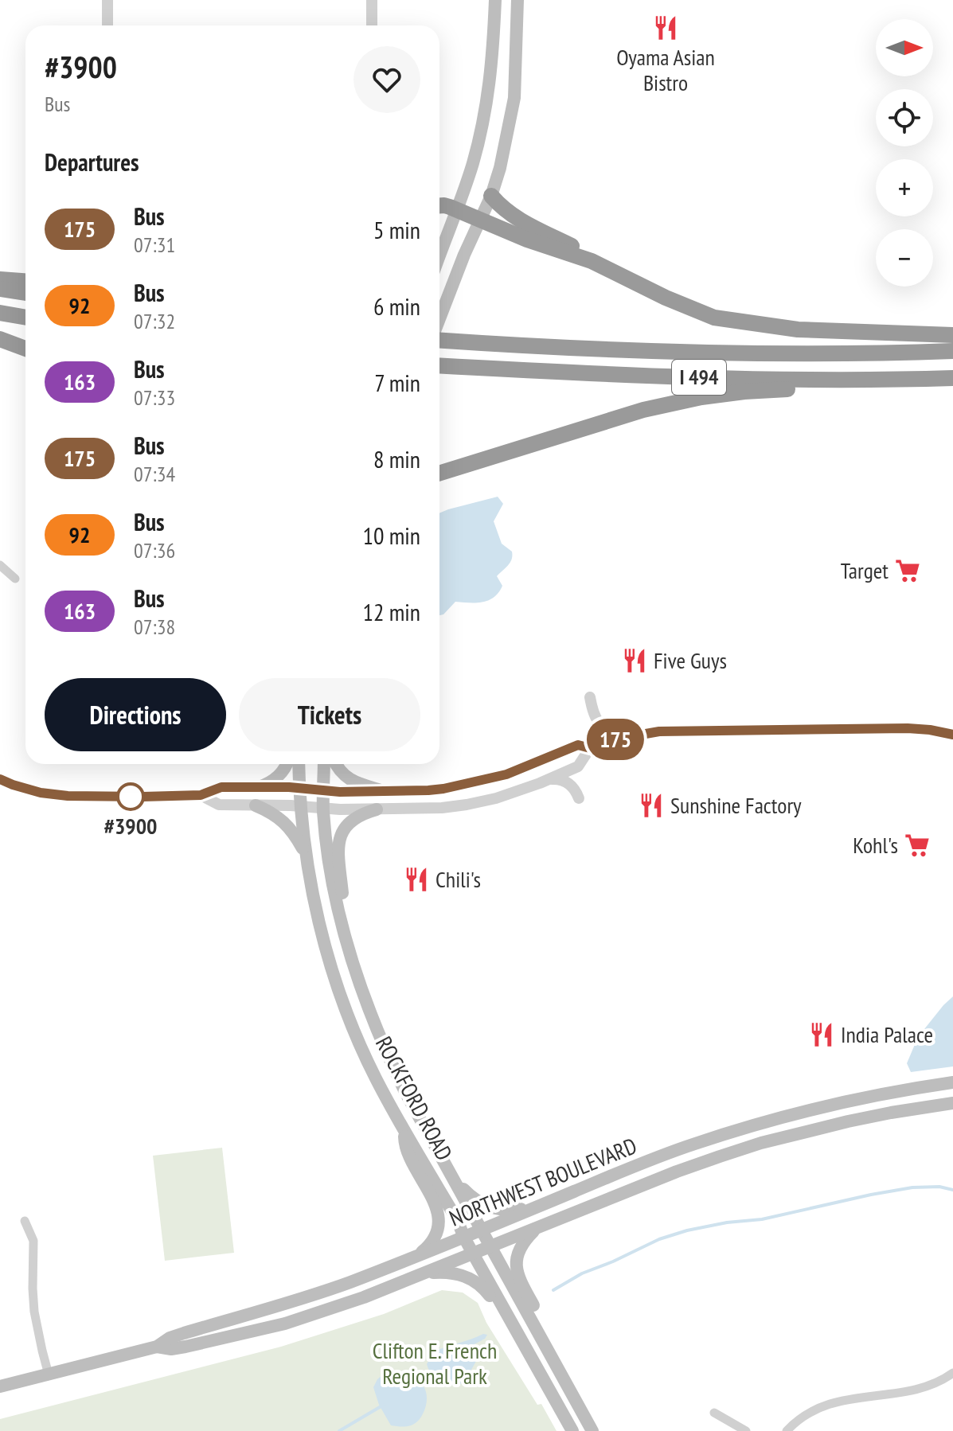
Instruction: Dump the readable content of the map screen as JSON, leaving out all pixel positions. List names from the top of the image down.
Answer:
{
  "streets": {
    "highway": ["I 494"],
    "main road": ["ROCKFORD ROAD", "NORTHWEST BOULEVARD"]
  },
  "crossings": [
    ["ROCKFORD ROAD", "NORTHWEST BOULEVARD"]
  ],
  "parks": ["Clifton E. French Regional Park"],
  "places": {
    "restaurant": [
      "Oyama Asian Bistro",
      "Five Guys",
      "Sunshine Factory",
      "Chili's",
      "India Palace"
    ],
    "supermarket": ["Target", "Kohl's"],
    "other": ["#3900"]
  },
  "lines": ["bus line 175"],
  "north": "right",
  "page": {
    "on_map": "175",
    "map_buttons": ["+", "−"],
    "heading": [
      ["#3900", "Bus"],
      "Departures"
    ],
    "list": [
      {
        "mark": "175",
        "name": "Bus",
        "note": "07:31",
        "value": "5 min"
      },
      {
        "mark": "92",
        "name": "Bus",
        "note": "07:32",
        "value": "6 min"
      },
      {
        "mark": "163",
        "name": "Bus",
        "note": "07:33",
        "value": "7 min"
      },
      {
        "mark": "175",
        "name": "Bus",
        "note": "07:34",
        "value": "8 min"
      },
      {
        "mark": "92",
        "name": "Bus",
        "note": "07:36",
        "value": "10 min"
      },
      {
        "mark": "163",
        "name": "Bus",
        "note": "07:38",
        "value": "12 min"
      }
    ],
    "buttons": ["Directions", "Tickets"]
  }
}
